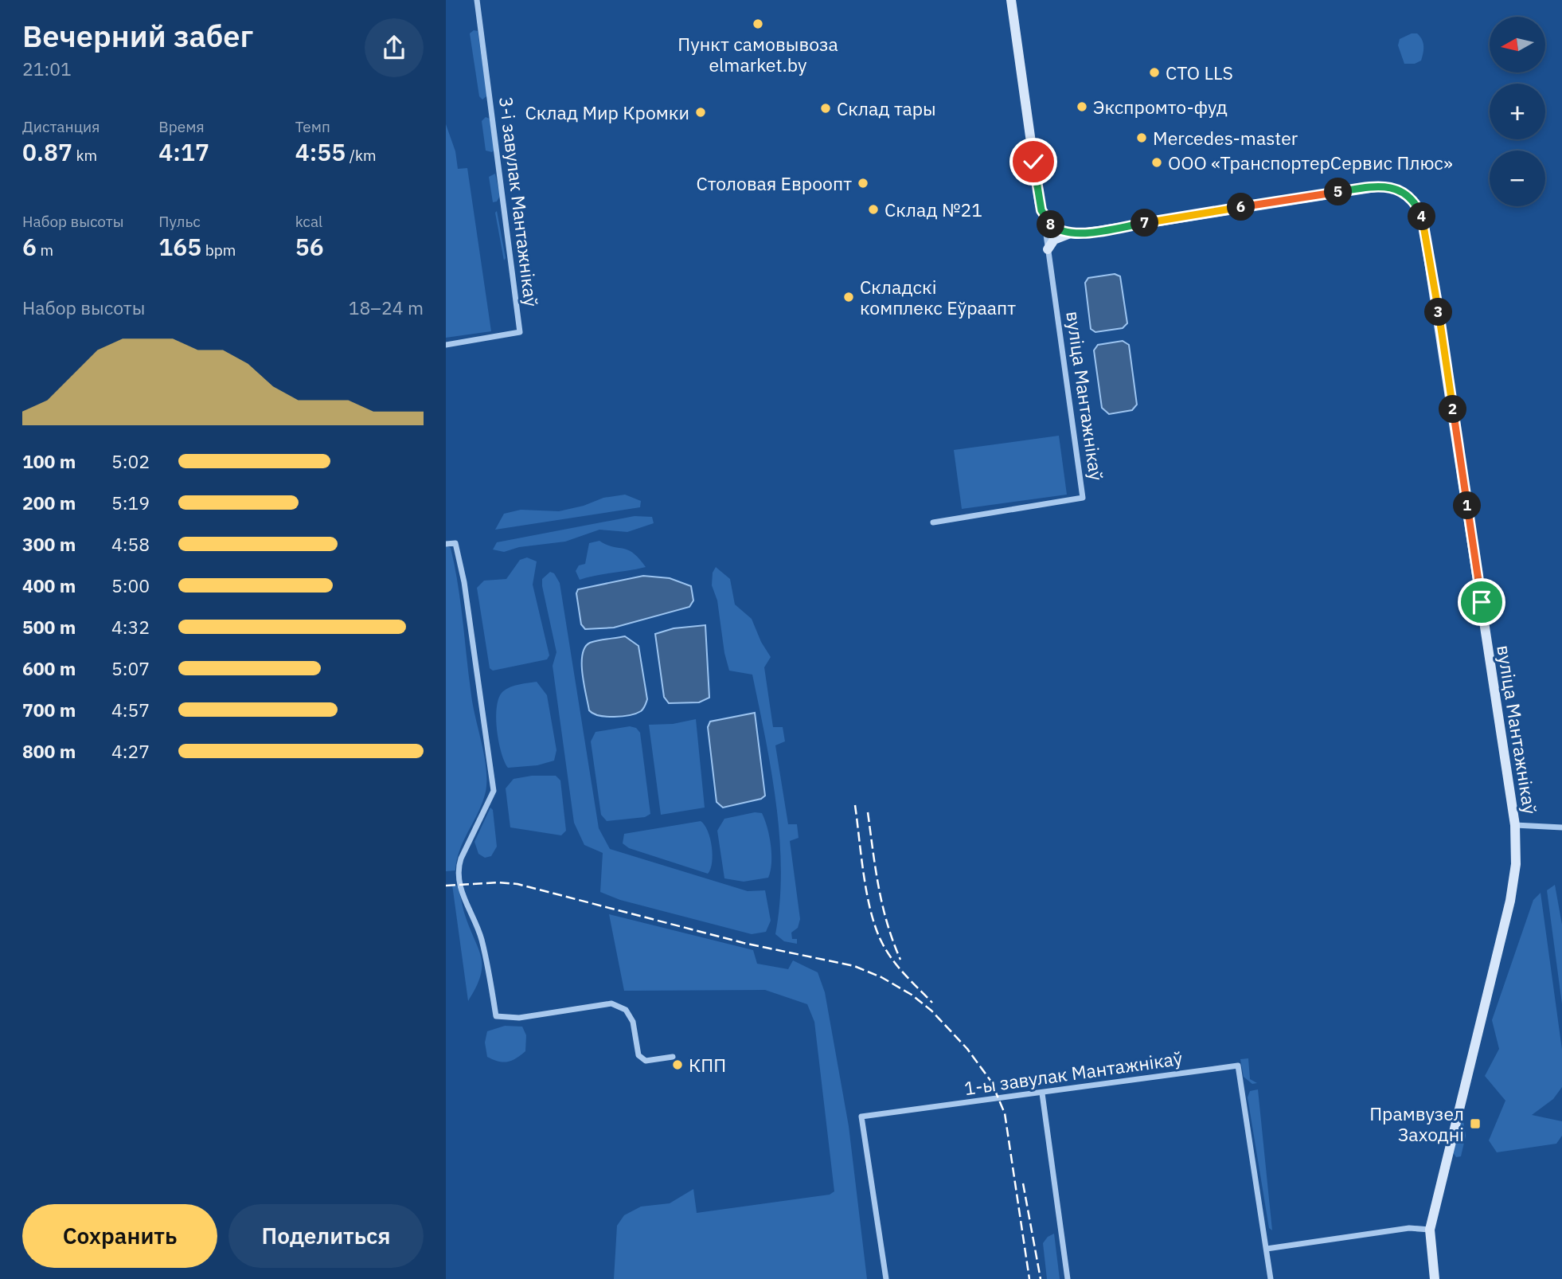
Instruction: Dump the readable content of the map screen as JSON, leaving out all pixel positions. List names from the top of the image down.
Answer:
{
  "streets": {
    "street": ["3-і завулак Мантажнікаў", "вуліца Мантажнікаў", "1-ы завулак Мантажнікаў"]
  },
  "places": {
    "other": [
      "Пункт самовывоза elmarket.by",
      "СТО LLS",
      "Экспромто-фуд",
      "Склад тары",
      "Склад Мир Кромки",
      "Mercedes-master",
      "ООО «ТранспортерСервис Плюс»",
      "Столовая Евроопт",
      "Склад №21",
      "Складскі комплекс Еўраапт",
      "КПП"
    ],
    "transit": ["Прамвузел Заходні"]
  },
  "north": "left",
  "page": {
    "heading": ["Вечерний забег", "21:01"],
    "map_buttons": ["+", "−"],
    "stats": [
      ["Дистанция", "0.87 km"],
      ["Время", "4:17"],
      ["Темп", "4:55 /km"],
      ["Набор высоты", "6 m"],
      ["Пульс", "165 bpm"],
      ["kcal", "56"]
    ],
    "pins": [
      "5",
      "6",
      "4",
      "7",
      "8",
      "3",
      "2",
      "1"
    ],
    "chart": ["Набор высоты", "18–24 m"],
    "list": [
      {
        "name": "100 m",
        "note": "5:02"
      },
      {
        "name": "200 m",
        "note": "5:19"
      },
      {
        "name": "300 m",
        "note": "4:58"
      },
      {
        "name": "400 m",
        "note": "5:00"
      },
      {
        "name": "500 m",
        "note": "4:32"
      },
      {
        "name": "600 m",
        "note": "5:07"
      },
      {
        "name": "700 m",
        "note": "4:57"
      },
      {
        "name": "800 m",
        "note": "4:27"
      }
    ],
    "buttons": ["Сохранить", "Поделиться"]
  }
}
